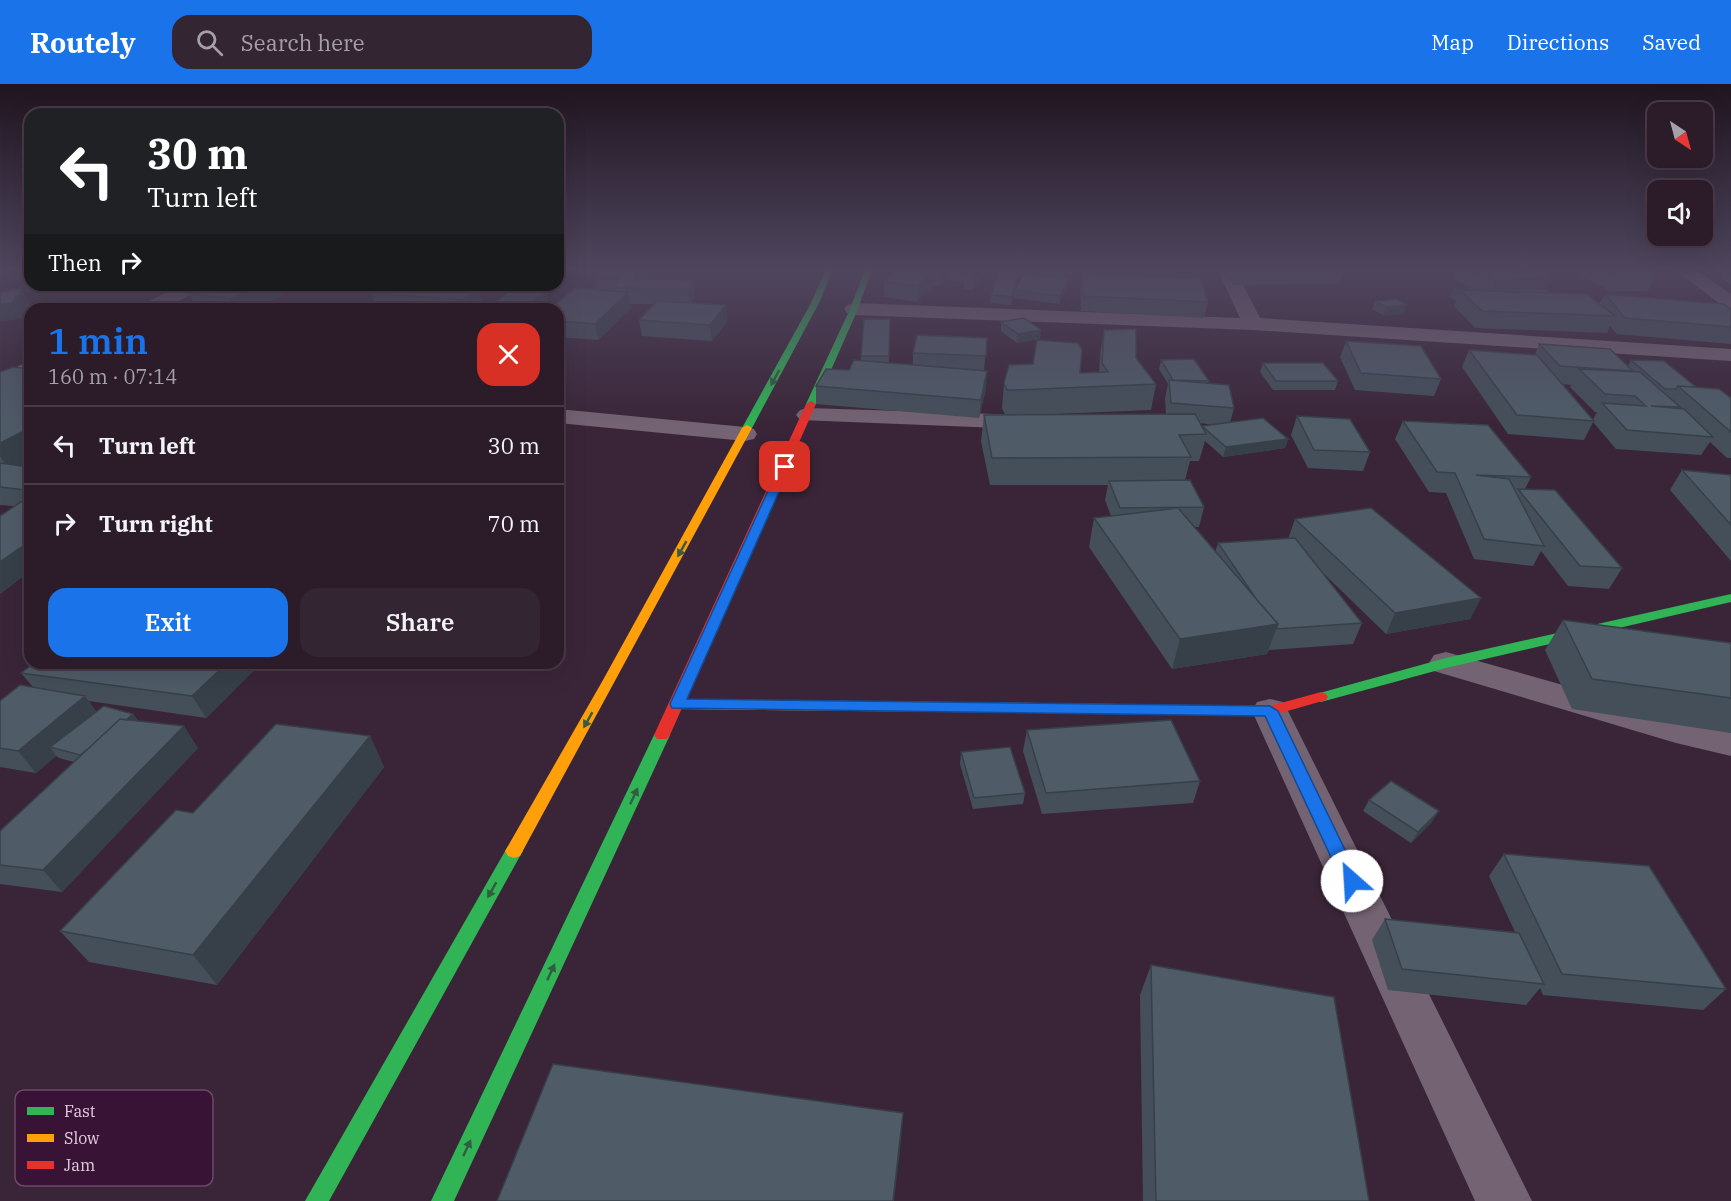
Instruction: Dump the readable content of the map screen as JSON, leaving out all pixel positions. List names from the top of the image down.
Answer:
{
  "legend": ["Fast", "Slow", "Jam"],
  "north": "bottom right",
  "page": {
    "header": "Routely",
    "search": "Search here",
    "nav": ["Map", "Directions", "Saved"],
    "turn": ["30 m", "Turn left"],
    "then": "Then",
    "heading": ["1 min", "160 m · 07:14"],
    "list": [
      {
        "name": "Turn left",
        "value": "30 m"
      },
      {
        "name": "Turn right",
        "value": "70 m"
      }
    ],
    "buttons": ["Exit", "Share"]
  }
}
